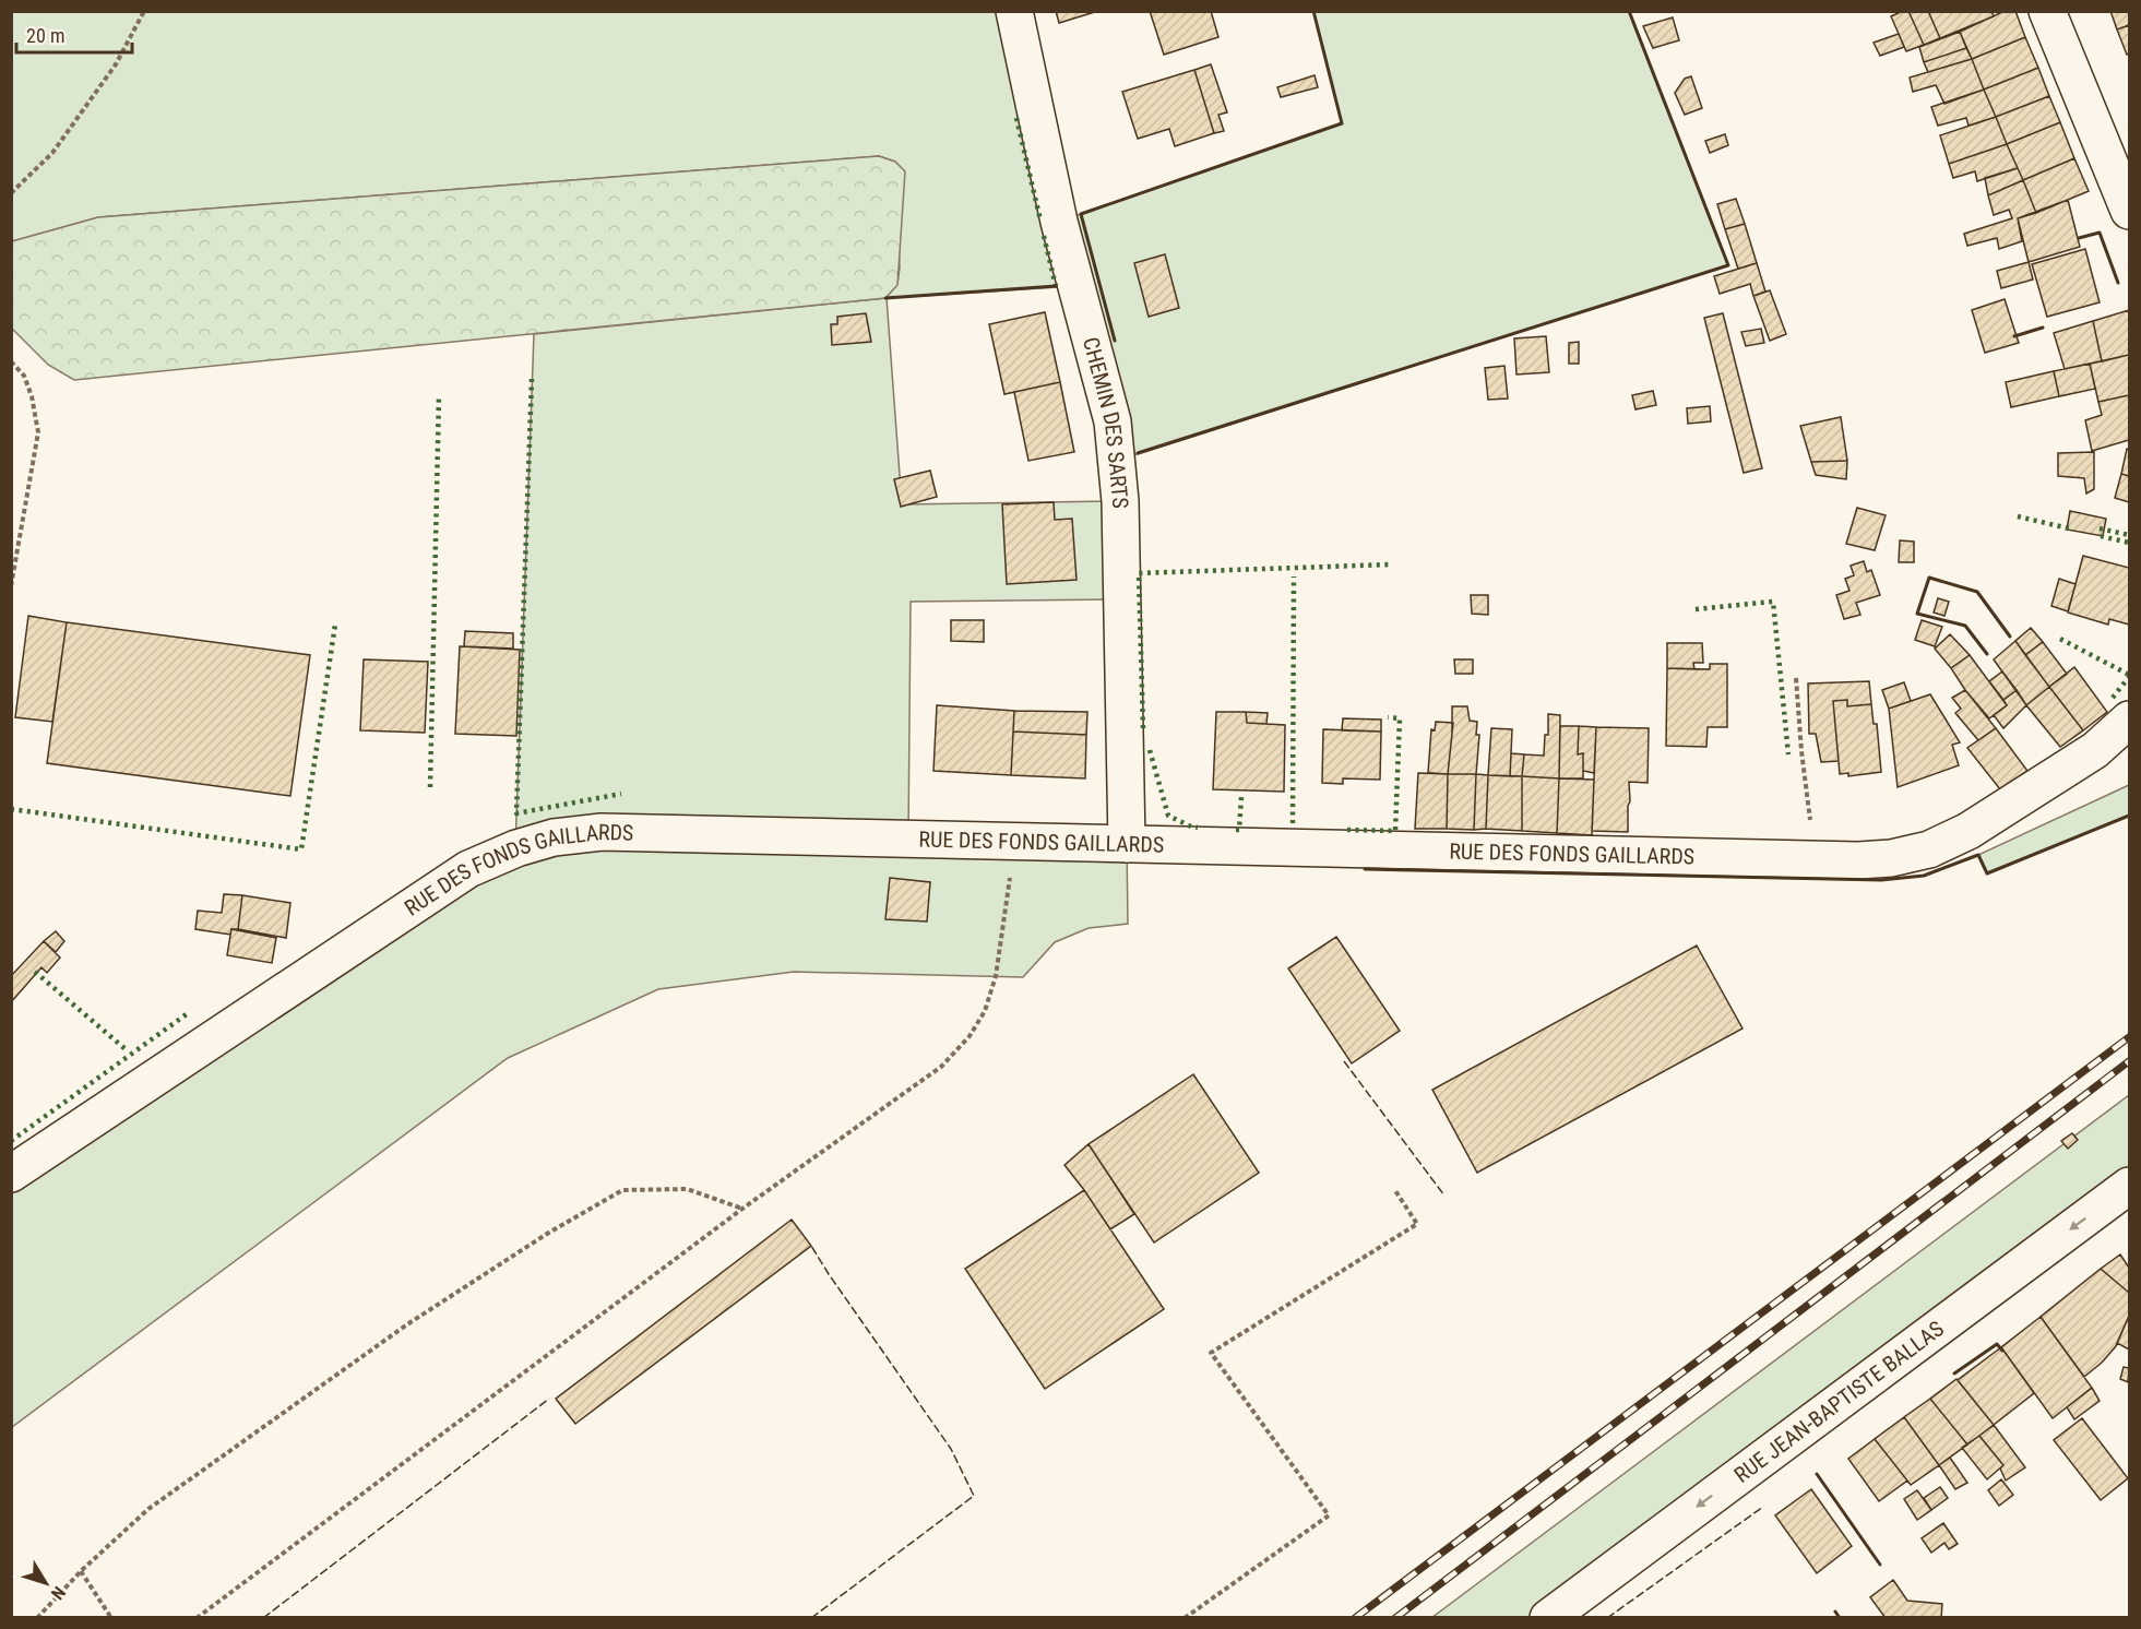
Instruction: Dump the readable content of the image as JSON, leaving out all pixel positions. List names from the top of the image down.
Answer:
{
  "streets": {
    "street": ["CHEMIN DES SARTS", "RUE DES FONDS GAILLARDS", "RUE JEAN-BAPTISTE BALLAS"]
  },
  "crossings": [
    ["CHEMIN DES SARTS", "RUE DES FONDS GAILLARDS"]
  ],
  "one_way": ["RUE JEAN-BAPTISTE BALLAS"],
  "scale_bar": "20 m",
  "north": "bottom right"
}
